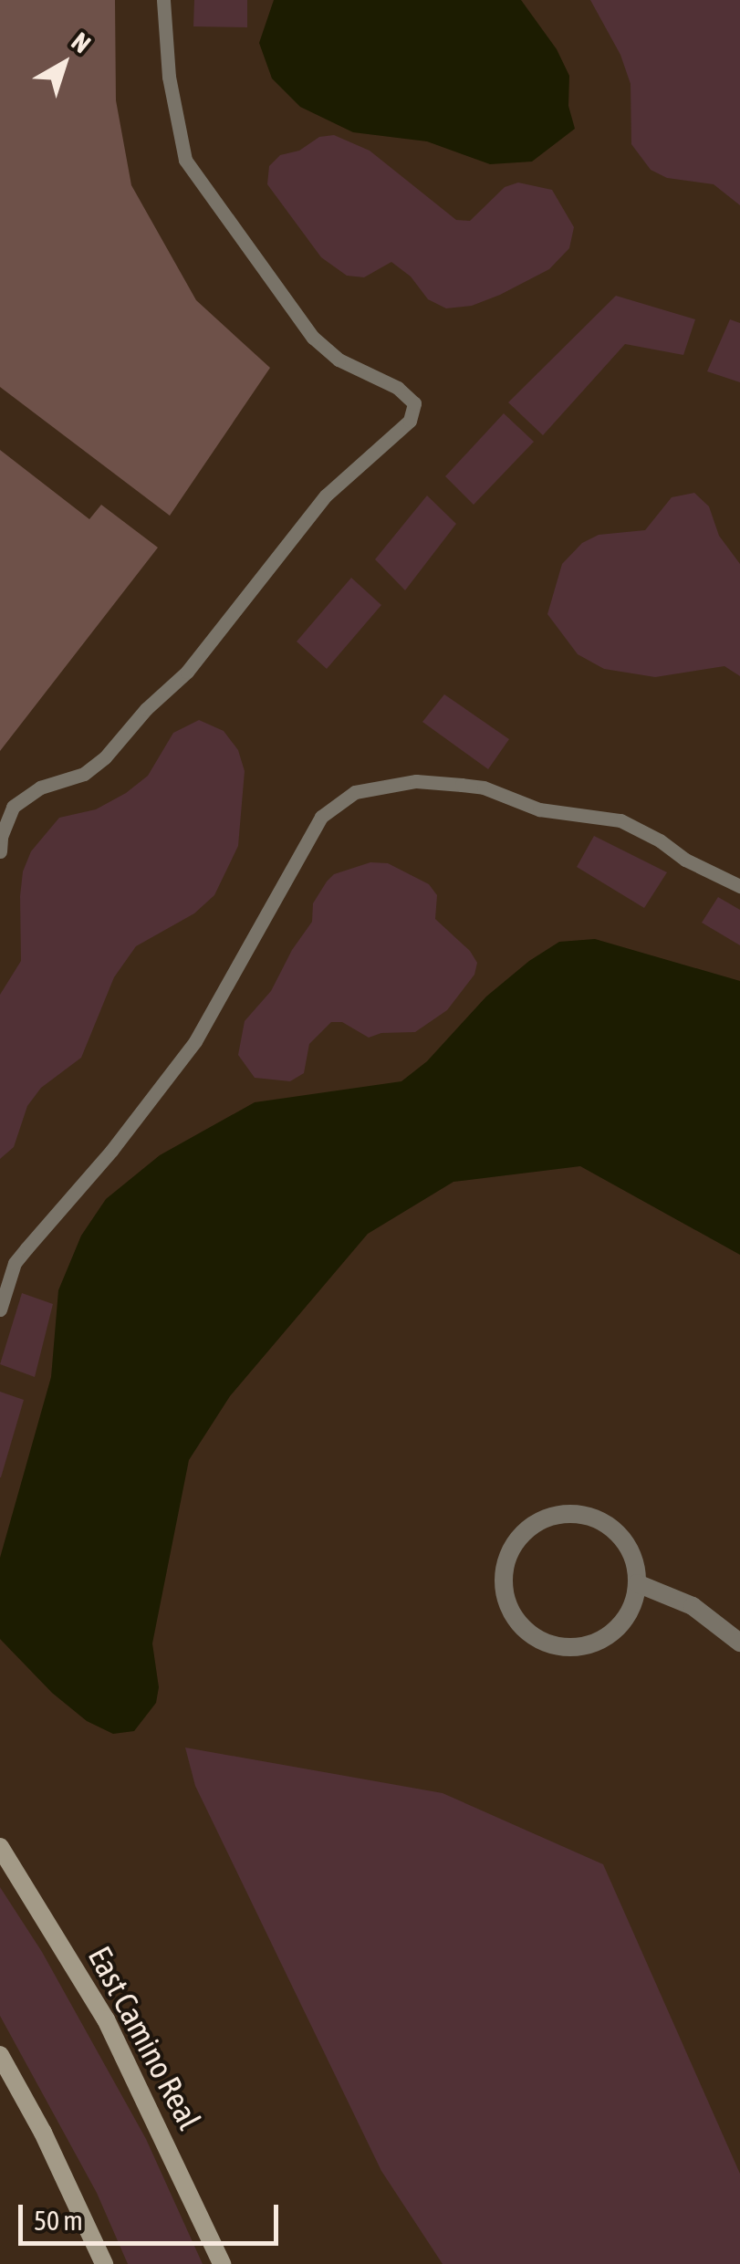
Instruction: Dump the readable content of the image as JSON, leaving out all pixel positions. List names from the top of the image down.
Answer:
{
  "streets": {
    "street": ["East Camino Real"]
  },
  "scale_bar": "50 m",
  "north": "top right"
}
